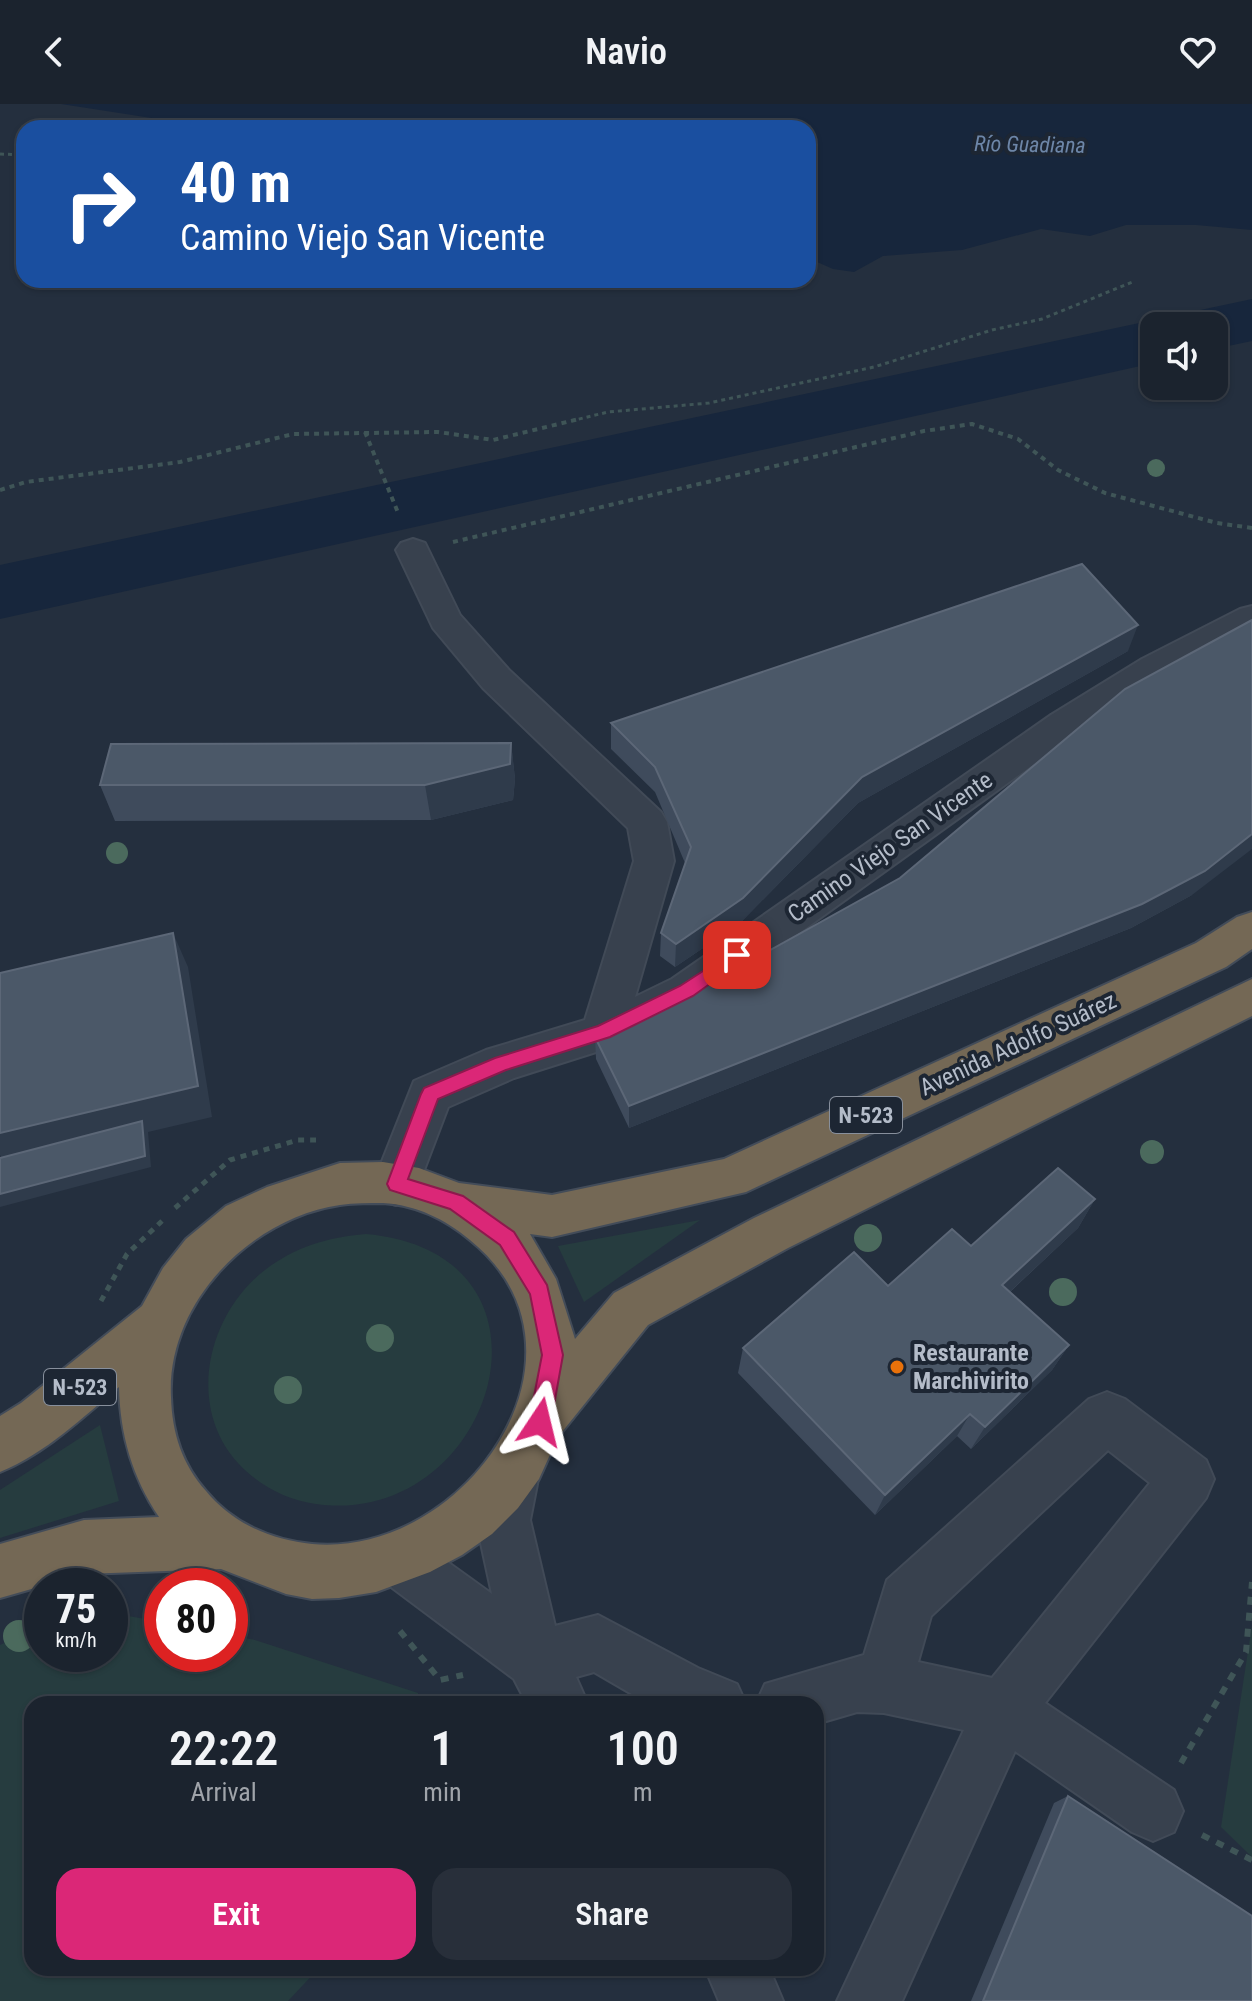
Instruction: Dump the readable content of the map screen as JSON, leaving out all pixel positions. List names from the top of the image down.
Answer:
{
  "streets": {
    "highway": ["Avenida Adolfo Suárez", "N-523"],
    "street": ["Camino Viejo San Vicente"]
  },
  "water": ["Río Guadiana"],
  "places": ["Restaurante Marchivirito"],
  "page": {
    "header": "Navio",
    "turn": ["40 m", "Camino Viejo San Vicente"],
    "speed": "75 km/h",
    "limit": "80",
    "eta": [
      "22:22",
      "Arrival",
      "1",
      "min",
      "100",
      "m"
    ],
    "buttons": ["Exit", "Share"]
  }
}
